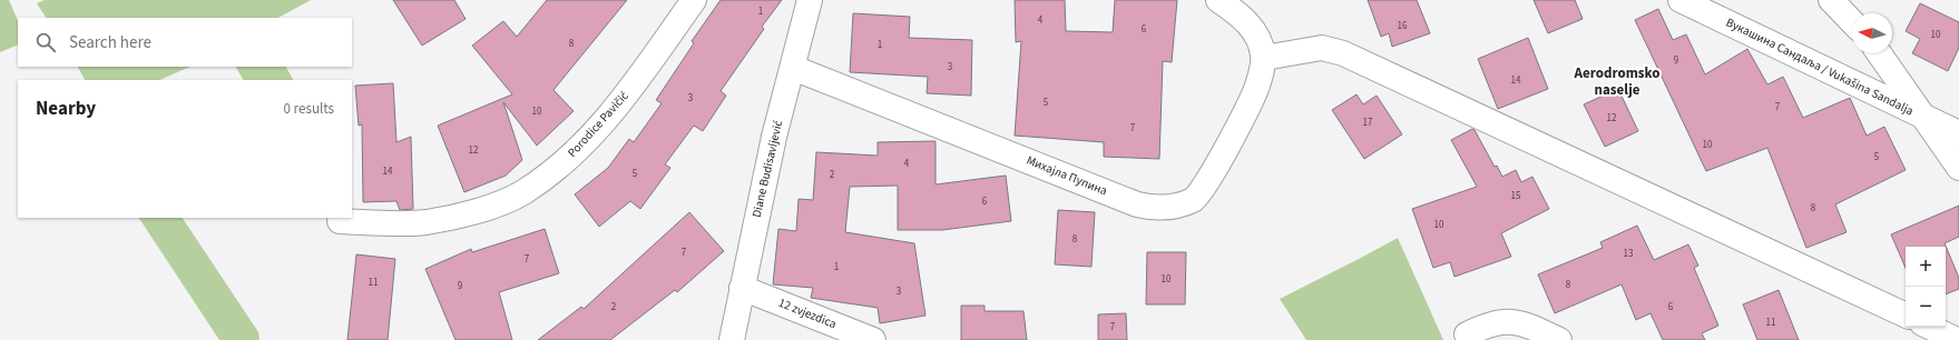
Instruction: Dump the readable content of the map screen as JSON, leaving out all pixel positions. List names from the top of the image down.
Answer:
{
  "streets": {
    "street": [
      "Вукашина Сандаља / Vukašina Sandalja",
      "Porodice Pavičić",
      "Diane Budisavljević",
      "Михајла Пупина",
      "12 zvjezdica"
    ]
  },
  "crossings": [
    ["Diane Budisavljević", "Михајла Пупина"],
    ["Diane Budisavljević", "12 zvjezdica"]
  ],
  "districts": ["Aerodromsko naselje"],
  "house_numbers": [
    "1",
    "4",
    "16",
    "6",
    "10",
    "8",
    "1",
    "9",
    "3",
    "14",
    "3",
    "5",
    "7",
    "10",
    "12",
    "17",
    "7",
    "10",
    "12",
    "5",
    "4",
    "14",
    "5",
    "2",
    "15",
    "6",
    "8",
    "10",
    "8",
    "7",
    "13",
    "7",
    "1",
    "10",
    "11",
    "8",
    "9",
    "3",
    "2",
    "6",
    "11",
    "7"
  ],
  "north": "left",
  "page": {
    "search": "Search here",
    "heading": ["Nearby", "0 results"],
    "map_buttons": ["+", "−"]
  }
}
